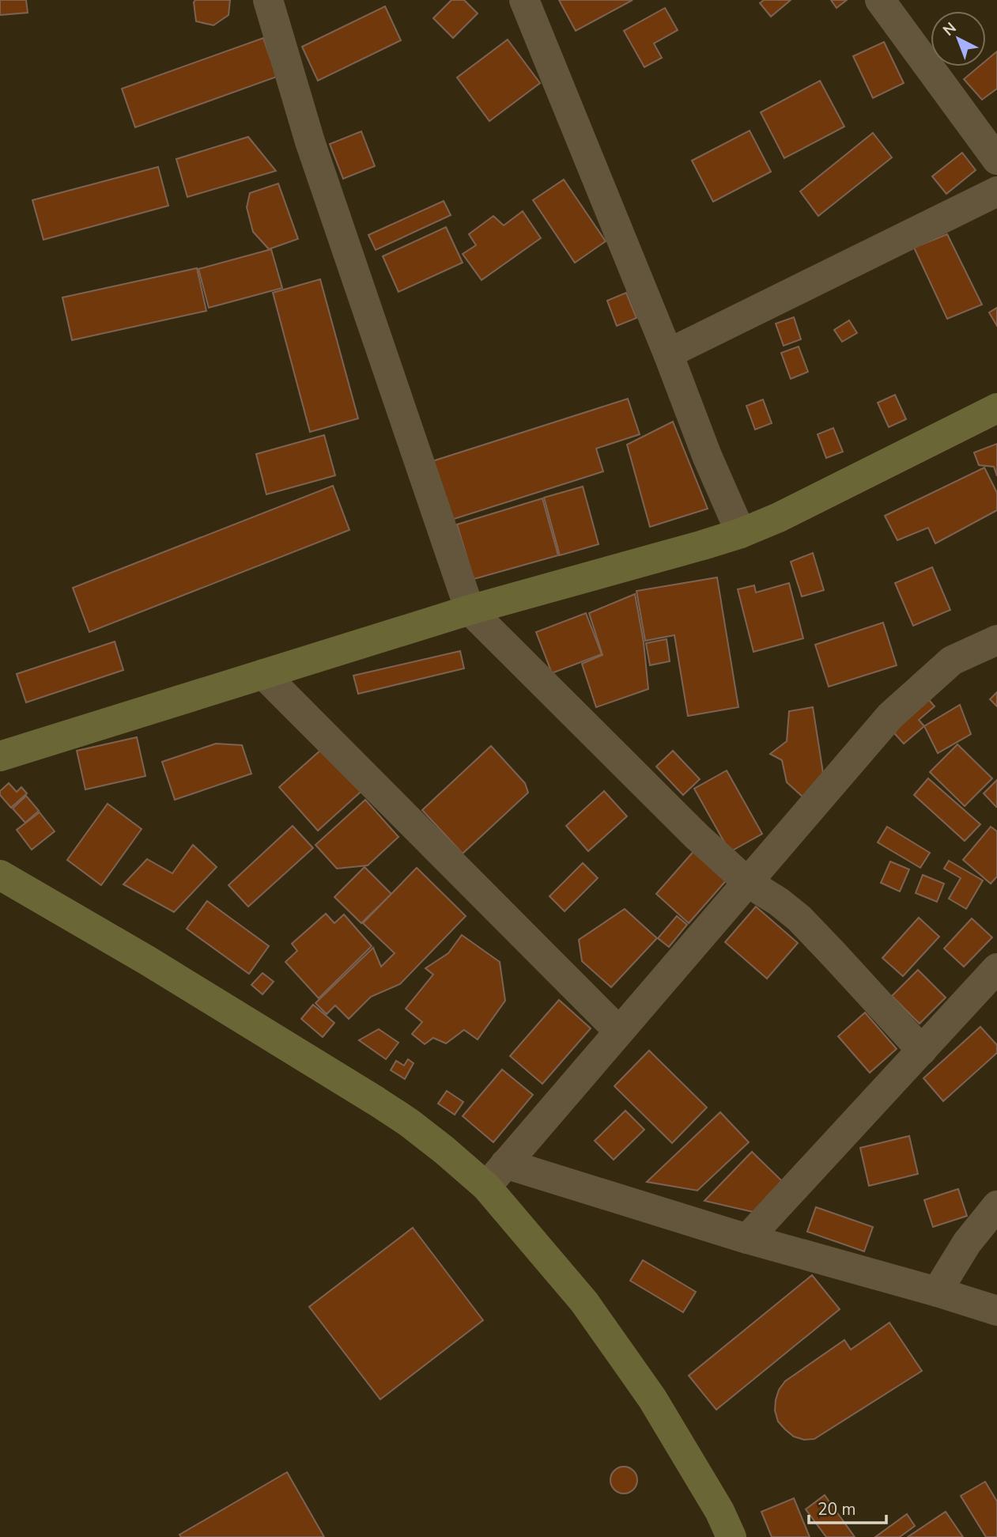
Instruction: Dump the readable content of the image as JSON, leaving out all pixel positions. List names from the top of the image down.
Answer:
{
  "scale_bar": "20 m",
  "north": "top left"
}
